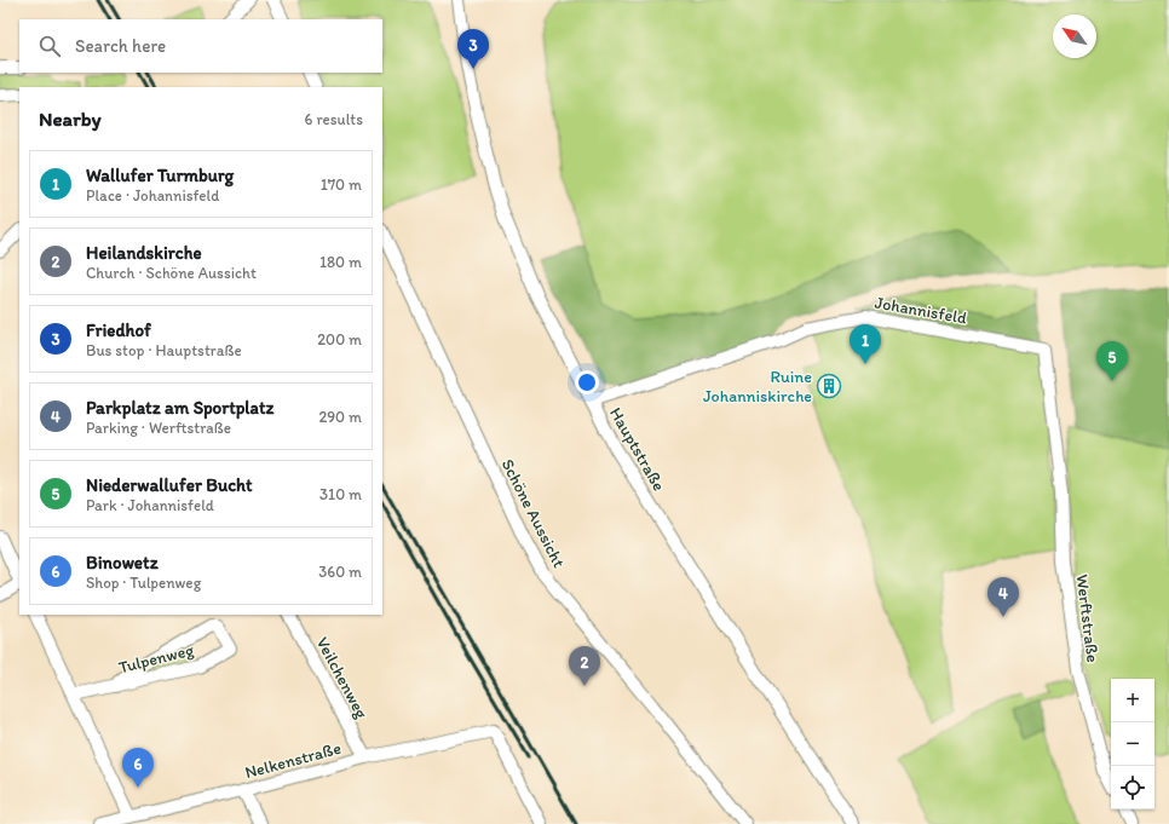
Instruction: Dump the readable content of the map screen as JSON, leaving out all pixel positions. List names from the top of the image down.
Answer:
{
  "streets": {
    "street": [
      "Johannisfeld",
      "Hauptstraße",
      "Schöne Aussicht",
      "Werftstraße",
      "Tulpenweg",
      "Veilchenweg",
      "Nelkenstraße"
    ]
  },
  "crossings": [
    ["Johannisfeld", "Hauptstraße"],
    ["Johannisfeld", "Werftstraße"],
    ["Veilchenweg", "Nelkenstraße"]
  ],
  "places": {
    "building": ["Ruine Johanniskirche"]
  },
  "north": "top left",
  "page": {
    "search": "Search here",
    "pins": [
      "3",
      "1",
      "5",
      "4",
      "2",
      "6"
    ],
    "heading": ["Nearby", "6 results"],
    "list": [
      {
        "mark": "1",
        "name": "Wallufer Turmburg",
        "note": "Place · Johannisfeld",
        "value": "170 m"
      },
      {
        "mark": "2",
        "name": "Heilandskirche",
        "note": "Church · Schöne Aussicht",
        "value": "180 m"
      },
      {
        "mark": "3",
        "name": "Friedhof",
        "note": "Bus stop · Hauptstraße",
        "value": "200 m"
      },
      {
        "mark": "4",
        "name": "Parkplatz am Sportplatz",
        "note": "Parking · Werftstraße",
        "value": "290 m"
      },
      {
        "mark": "5",
        "name": "Niederwallufer Bucht",
        "note": "Park · Johannisfeld",
        "value": "310 m"
      },
      {
        "mark": "6",
        "name": "Binowetz",
        "note": "Shop · Tulpenweg",
        "value": "360 m"
      }
    ],
    "map_buttons": ["+", "−"]
  }
}
